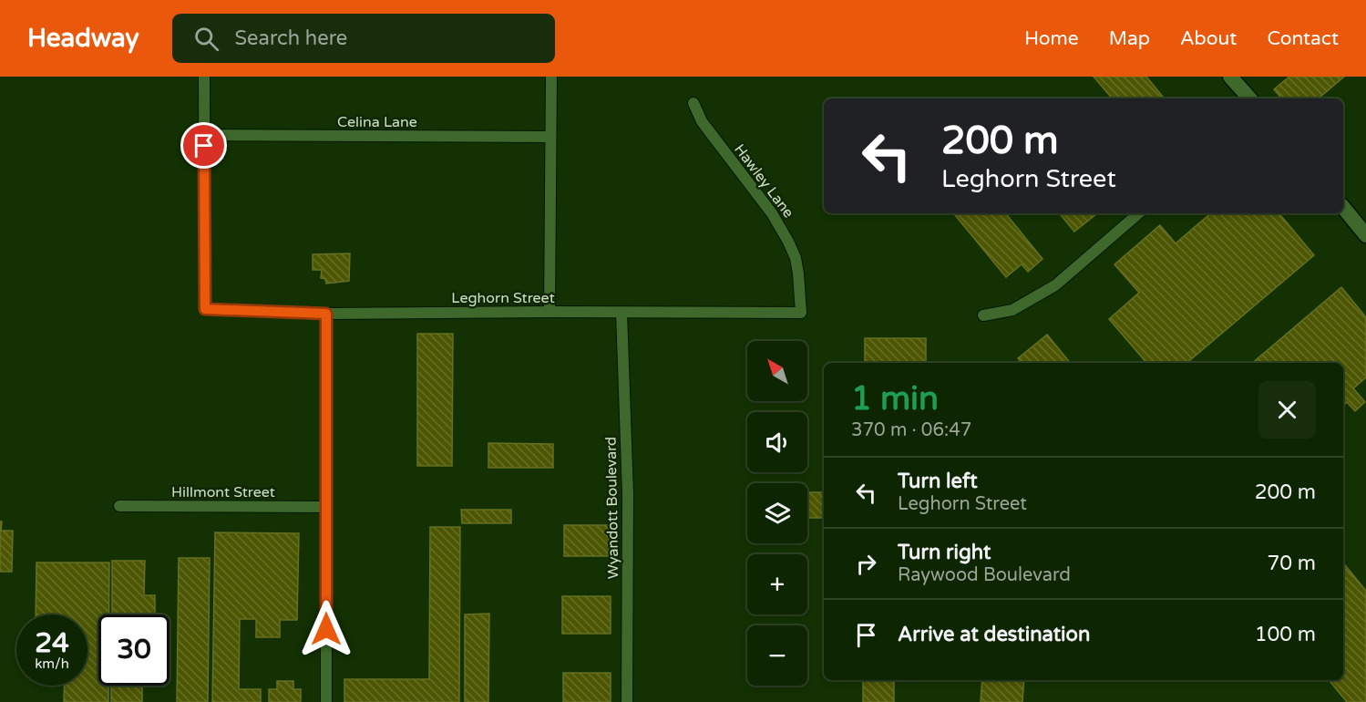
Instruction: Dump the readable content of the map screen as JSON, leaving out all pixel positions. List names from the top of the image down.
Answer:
{
  "streets": {
    "street": [
      "Celina Lane",
      "Hawley Lane",
      "Leghorn Street",
      "Hillmont Street",
      "Wyandott Boulevard"
    ]
  },
  "crossings": [
    ["Celina Lane", "Leghorn Street"],
    ["Hawley Lane", "Leghorn Street"],
    ["Leghorn Street", "Wyandott Boulevard"]
  ],
  "north": "top left",
  "page": {
    "header": "Headway",
    "search": "Search here",
    "nav": [
      "Home",
      "Map",
      "About",
      "Contact"
    ],
    "turn": ["200 m", "Leghorn Street"],
    "map_buttons": ["+", "−"],
    "heading": ["1 min", "370 m · 06:47"],
    "list": [
      {
        "name": "Turn left",
        "note": "Leghorn Street",
        "value": "200 m"
      },
      {
        "name": "Turn right",
        "note": "Raywood Boulevard",
        "value": "70 m"
      },
      {
        "name": "Arrive at destination",
        "value": "100 m"
      }
    ],
    "speed": "24 km/h",
    "limit": "30"
  }
}
